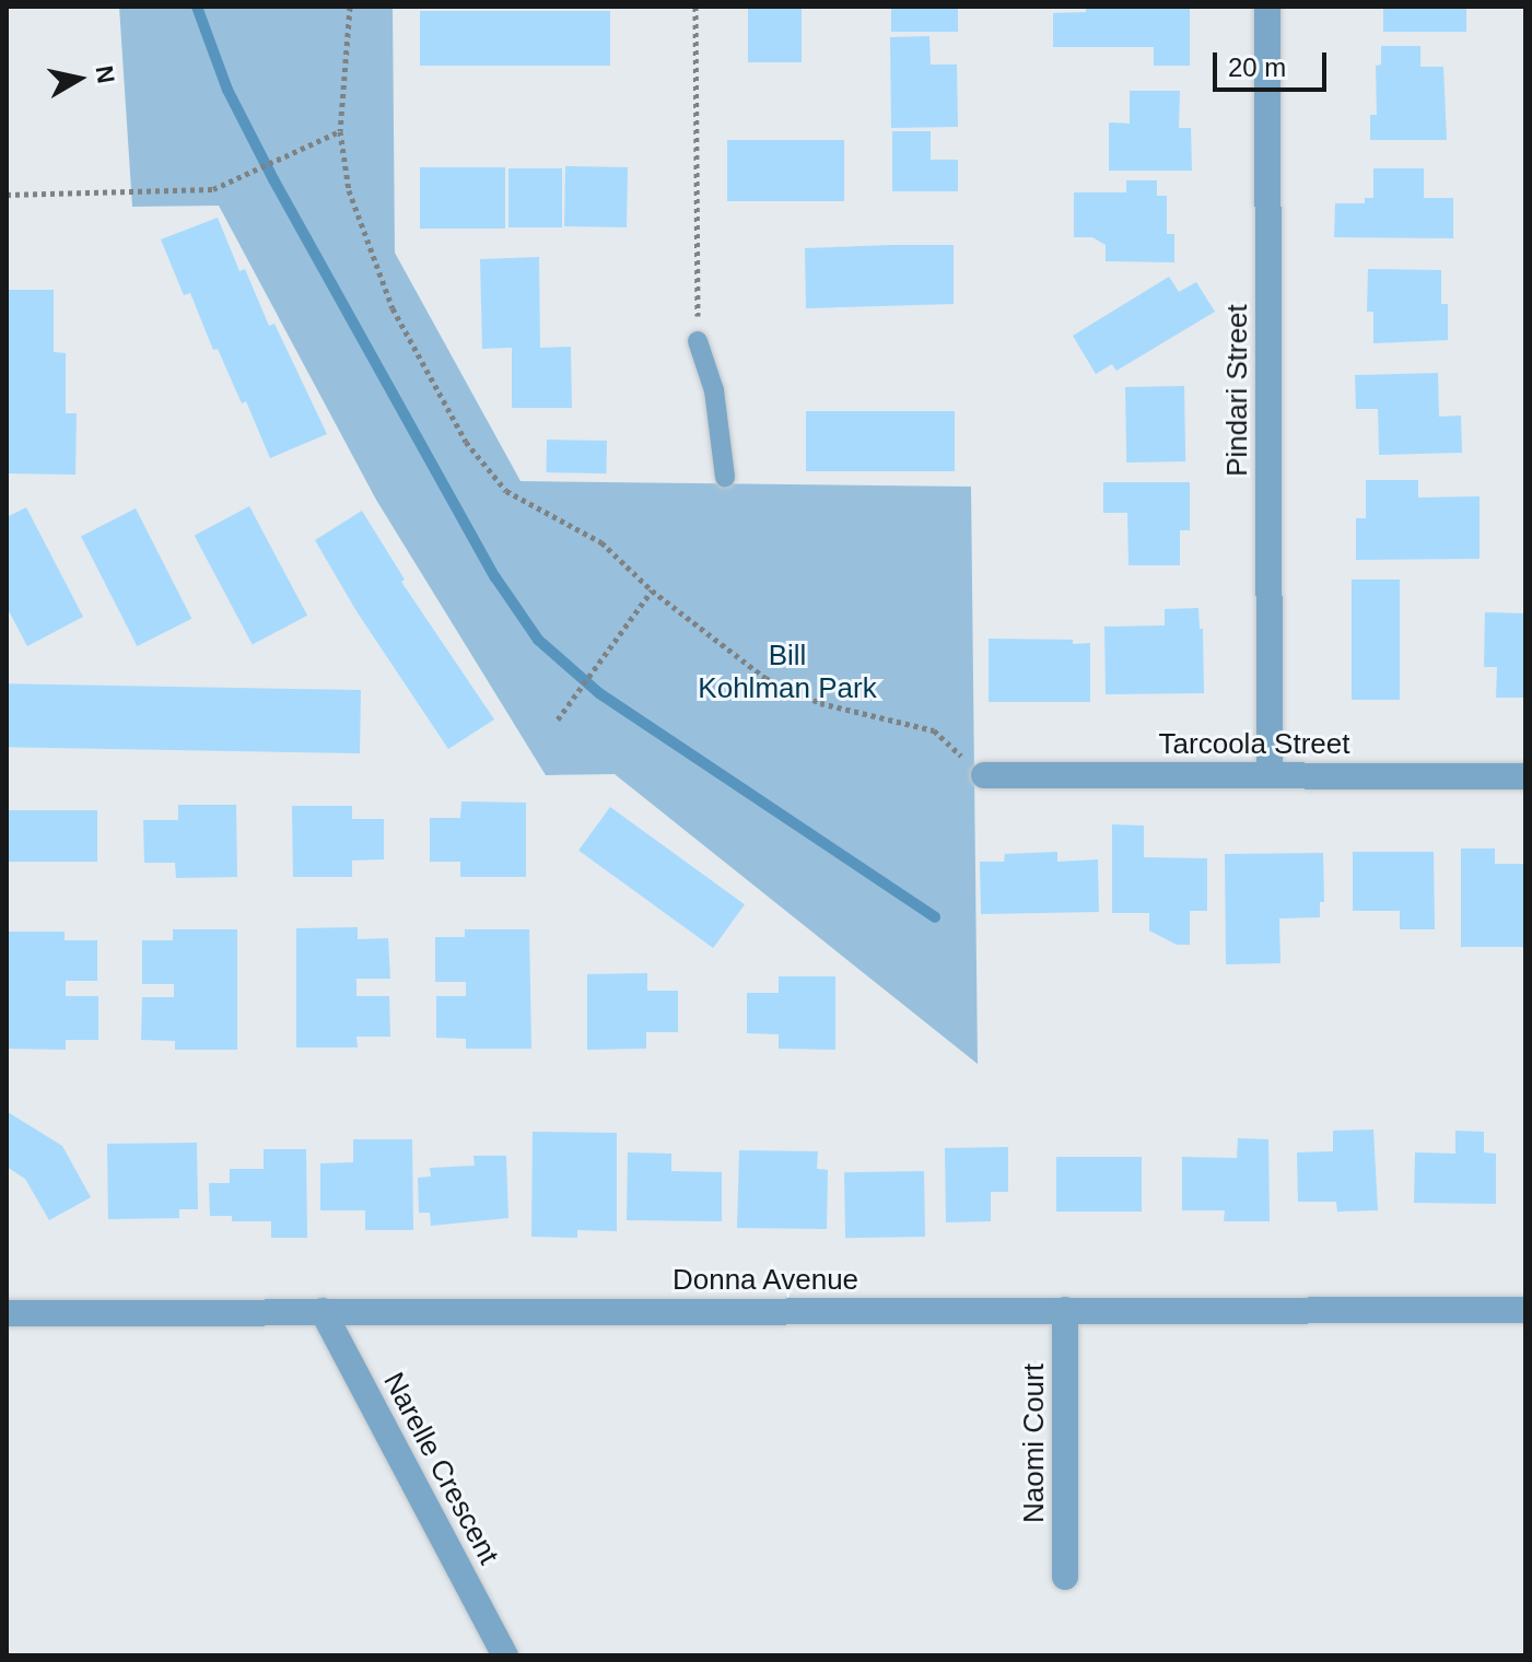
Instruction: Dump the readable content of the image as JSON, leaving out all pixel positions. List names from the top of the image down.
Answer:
{
  "streets": {
    "street": [
      "Pindari Street",
      "Tarcoola Street",
      "Donna Avenue",
      "Naomi Court",
      "Narelle Crescent"
    ]
  },
  "crossings": [
    ["Pindari Street", "Tarcoola Street"],
    ["Donna Avenue", "Naomi Court"],
    ["Donna Avenue", "Narelle Crescent"]
  ],
  "parks": ["Bill Kohlman Park"],
  "scale_bar": "20 m",
  "north": "right"
}
